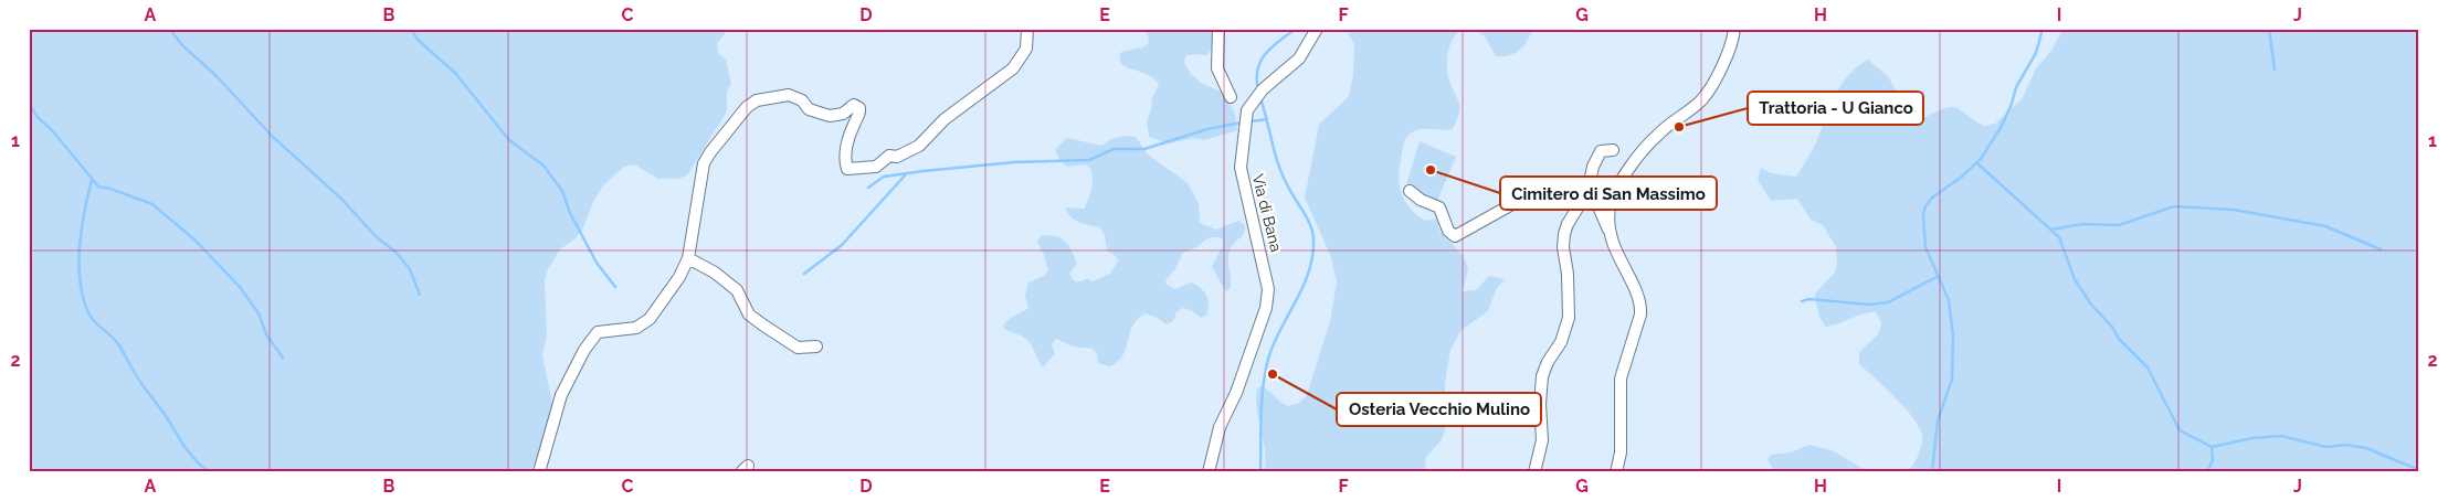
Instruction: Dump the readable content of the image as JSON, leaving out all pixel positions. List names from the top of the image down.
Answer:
{
  "streets": {
    "street": ["Via di Bana"]
  },
  "places": ["Trattoria - U Gianco", "Cimitero di San Massimo", "Osteria Vecchio Mulino"],
  "grid": {
    "columns": [
      "A",
      "B",
      "C",
      "D",
      "E",
      "F",
      "G",
      "H",
      "I",
      "J"
    ],
    "rows": ["1", "2"]
  }
}
